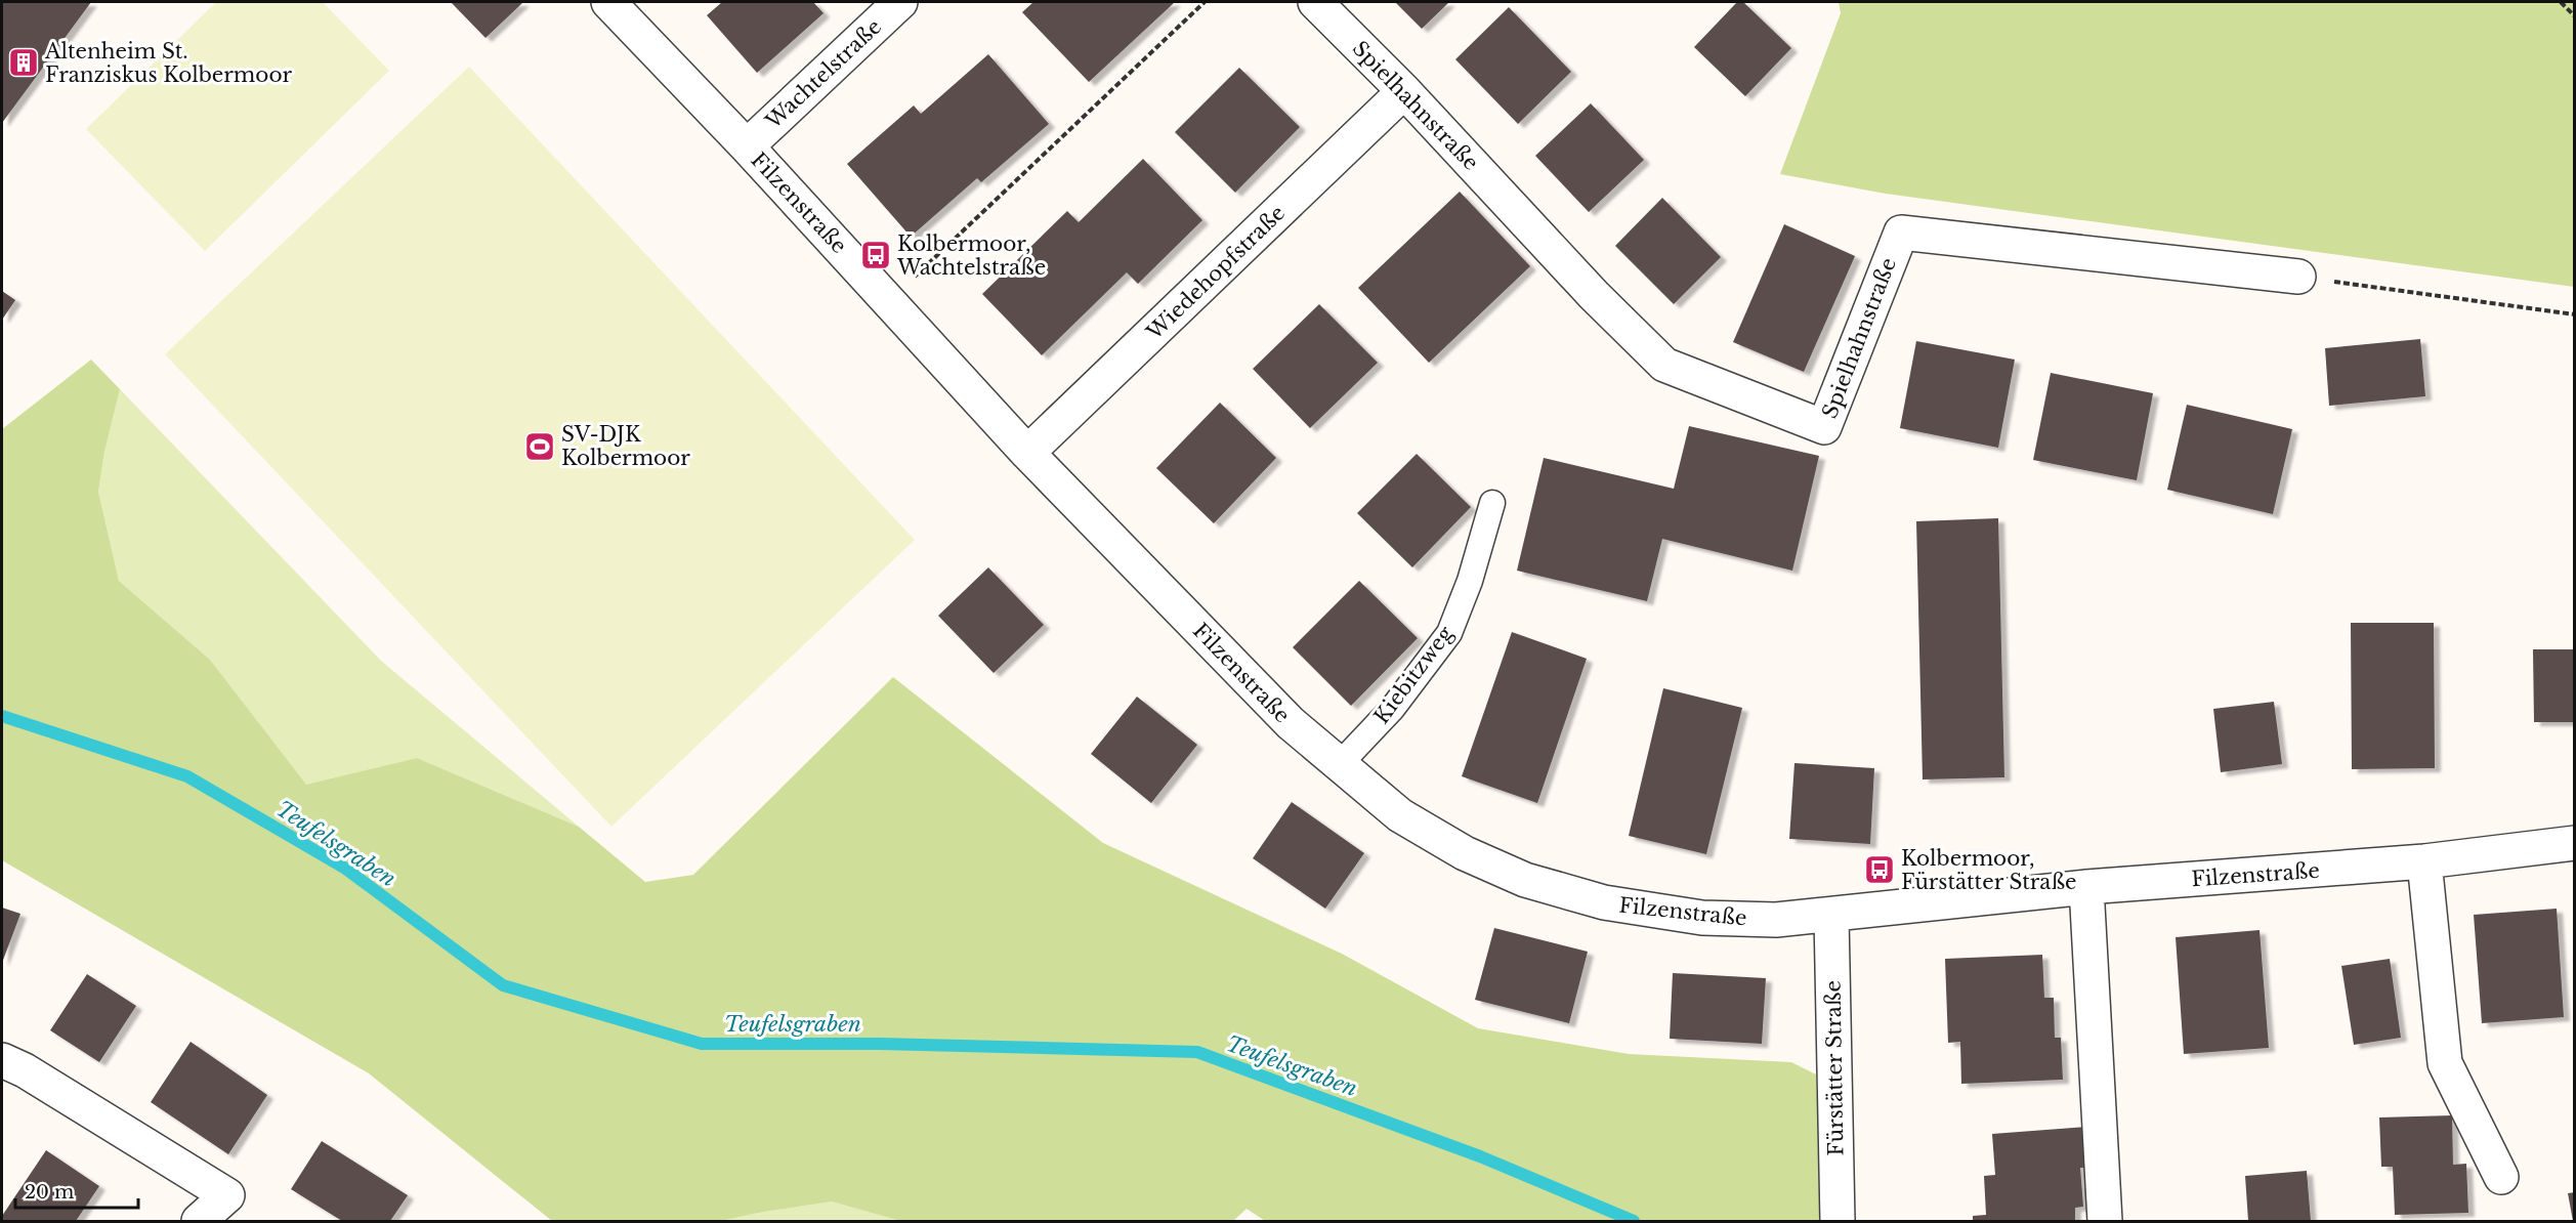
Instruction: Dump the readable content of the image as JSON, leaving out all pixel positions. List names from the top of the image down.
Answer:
{
  "streets": {
    "street": [
      "Wachtelstraße",
      "Spielhahnstraße",
      "Filzenstraße",
      "Wiedehopfstraße",
      "Fürstätter Straße"
    ],
    "lane": ["Kiebitzweg"]
  },
  "crossings": [
    ["Wachtelstraße", "Filzenstraße"],
    ["Spielhahnstraße", "Wiedehopfstraße"],
    ["Filzenstraße", "Wiedehopfstraße"],
    ["Filzenstraße", "Kiebitzweg"],
    ["Filzenstraße", "Fürstätter Straße"]
  ],
  "water": ["Teufelsgraben"],
  "places": {
    "building": ["Altenheim St. Franziskus Kolbermoor"],
    "bus stop": ["Kolbermoor, Wachtelstraße", "Kolbermoor, Fürstätter Straße"],
    "sports": ["SV-DJK Kolbermoor"]
  },
  "scale_bar": "20 m"
}
